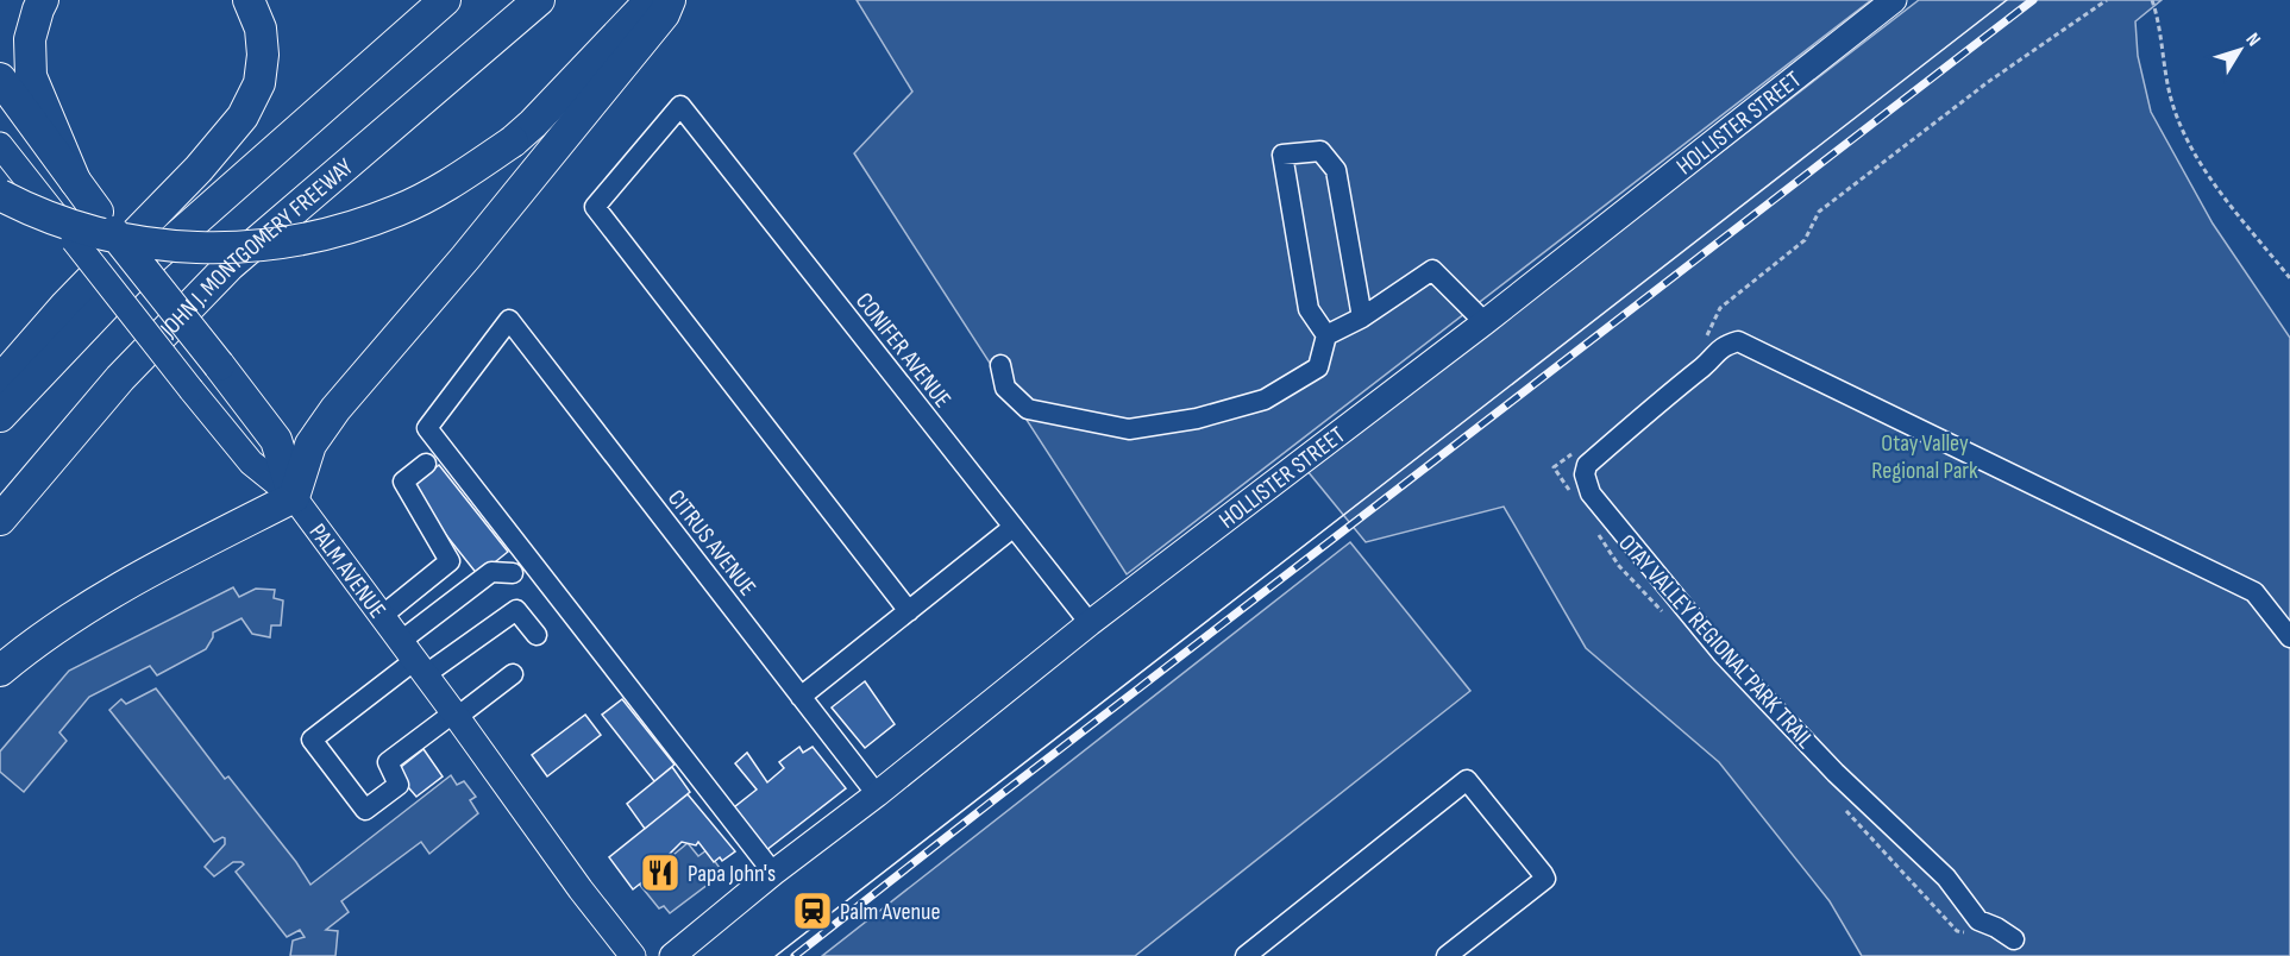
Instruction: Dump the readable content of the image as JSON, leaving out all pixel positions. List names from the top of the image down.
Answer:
{
  "streets": {
    "highway": ["JOHN J. MONTGOMERY FREEWAY", "PALM AVENUE"],
    "main road": ["HOLLISTER STREET"],
    "street": ["CONIFER AVENUE", "CITRUS AVENUE"],
    "path": ["OTAY VALLEY REGIONAL PARK TRAIL"]
  },
  "crossings": [
    ["HOLLISTER STREET", "CONIFER AVENUE"],
    ["HOLLISTER STREET", "CITRUS AVENUE"]
  ],
  "parks": ["Otay Valley Regional Park"],
  "places": {
    "restaurant": ["Papa John's"],
    "station": ["Palm Avenue"]
  },
  "north": "top right"
}
